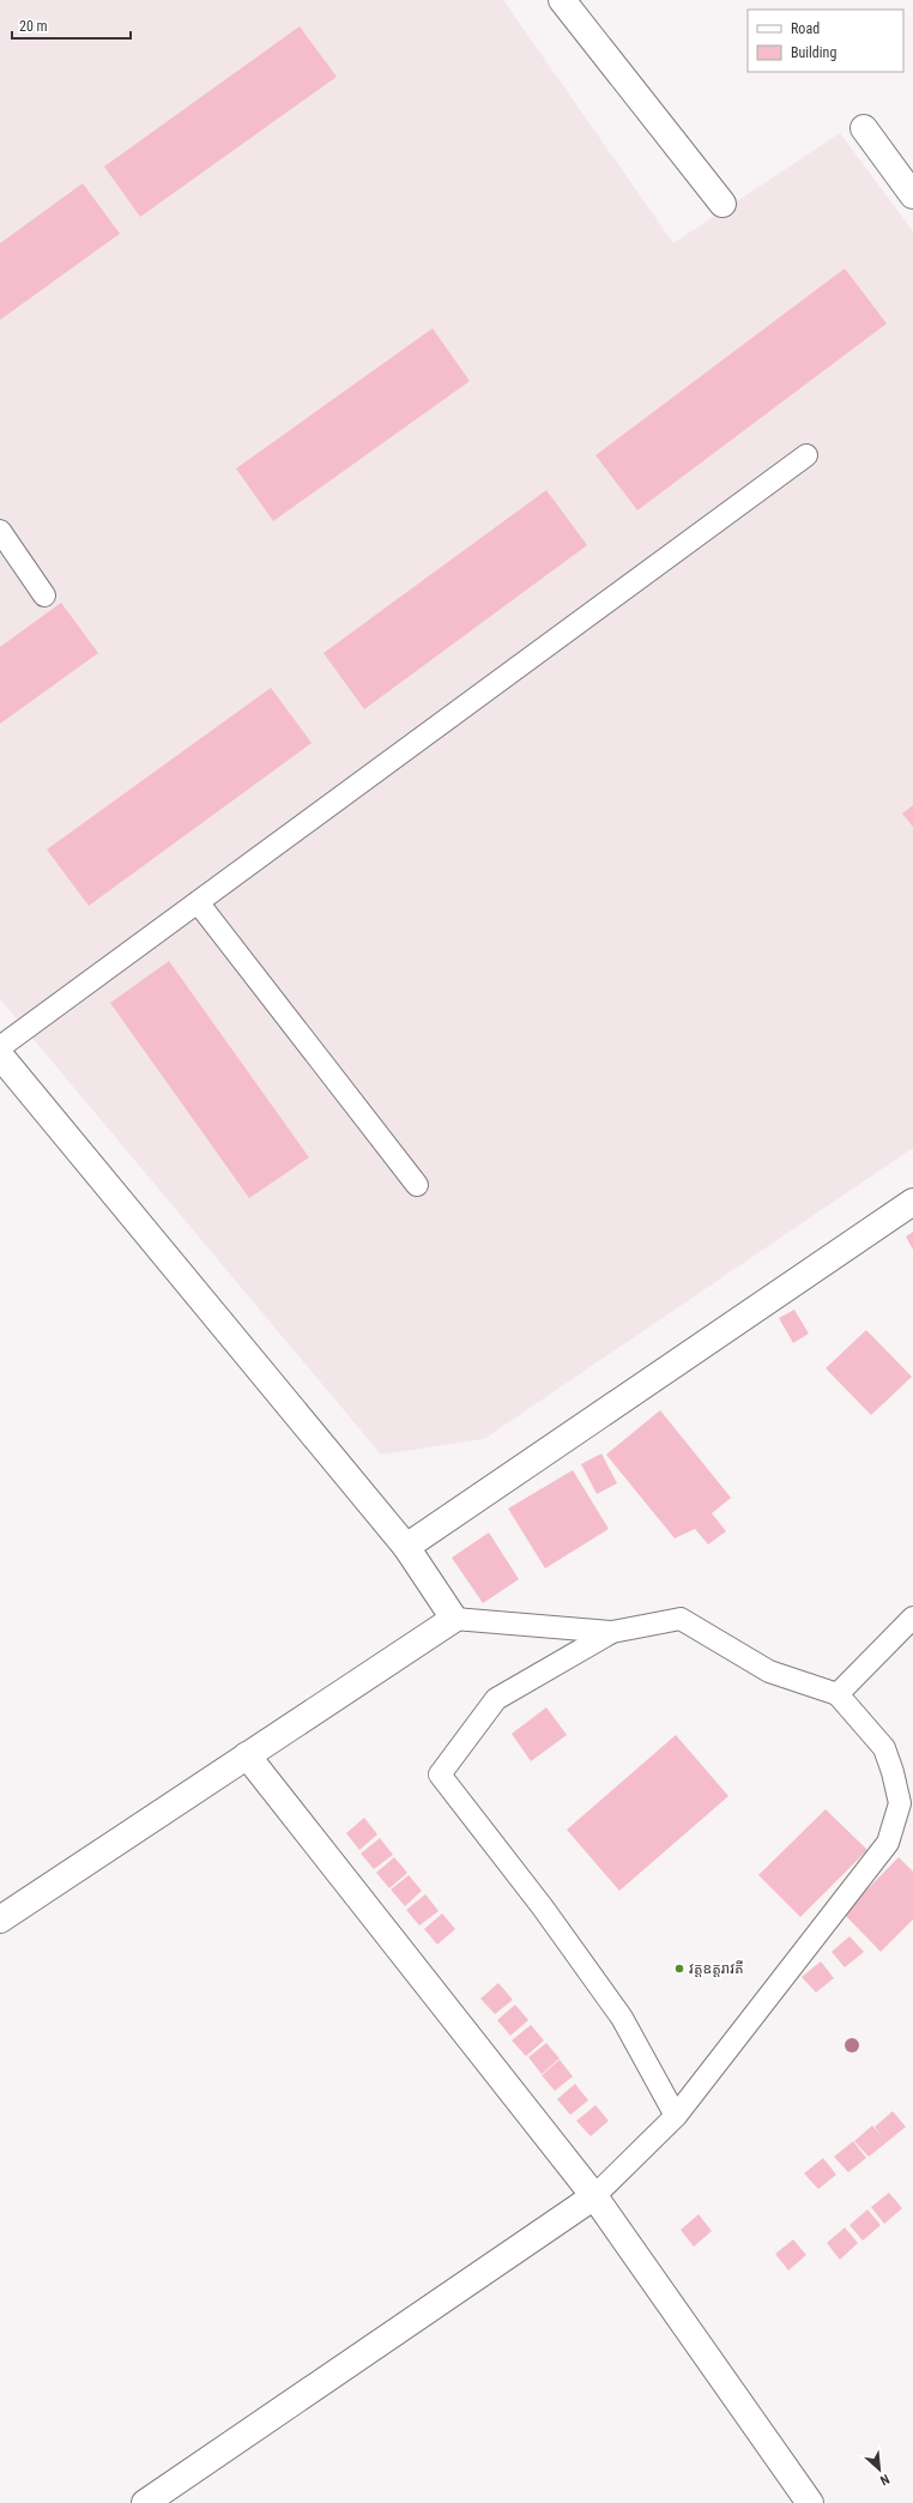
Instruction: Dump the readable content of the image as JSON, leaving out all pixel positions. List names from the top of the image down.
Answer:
{
  "places": ["វត្តឧត្តរាវតី"],
  "legend": ["Road", "Building"],
  "scale_bar": "20 m",
  "north": "bottom right"
}
